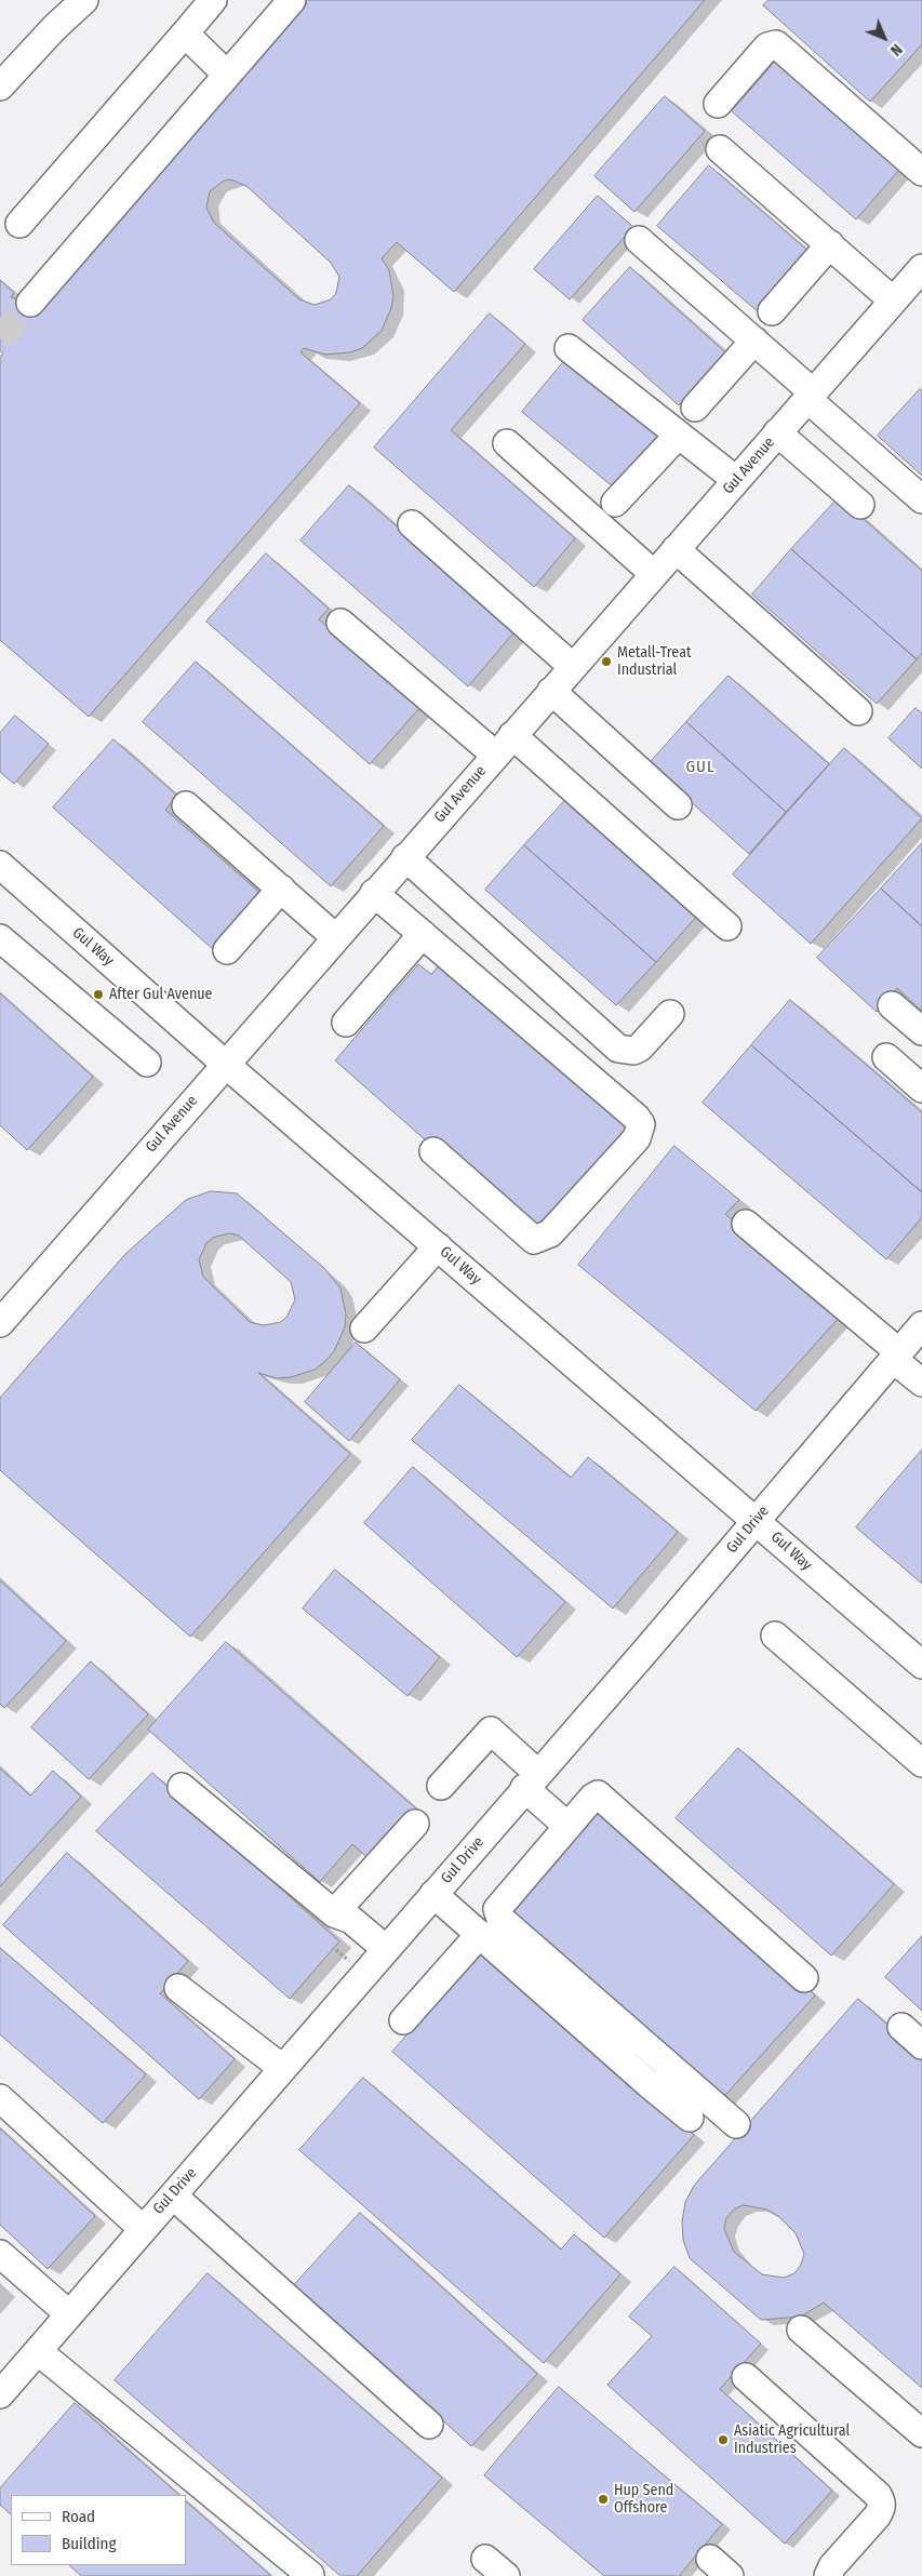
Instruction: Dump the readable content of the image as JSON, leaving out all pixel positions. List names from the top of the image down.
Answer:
{
  "streets": {
    "street": ["Gul Avenue", "Gul Way", "Gul Drive"]
  },
  "crossings": [
    ["Gul Avenue", "Gul Way"],
    ["Gul Way", "Gul Drive"]
  ],
  "districts": ["GUL"],
  "places": [
    "Metall-Treat Industrial",
    "After Gul Avenue",
    "Asiatic Agricultural Industries",
    "Hup Send Offshore"
  ],
  "legend": ["Road", "Building"],
  "north": "bottom right"
}
